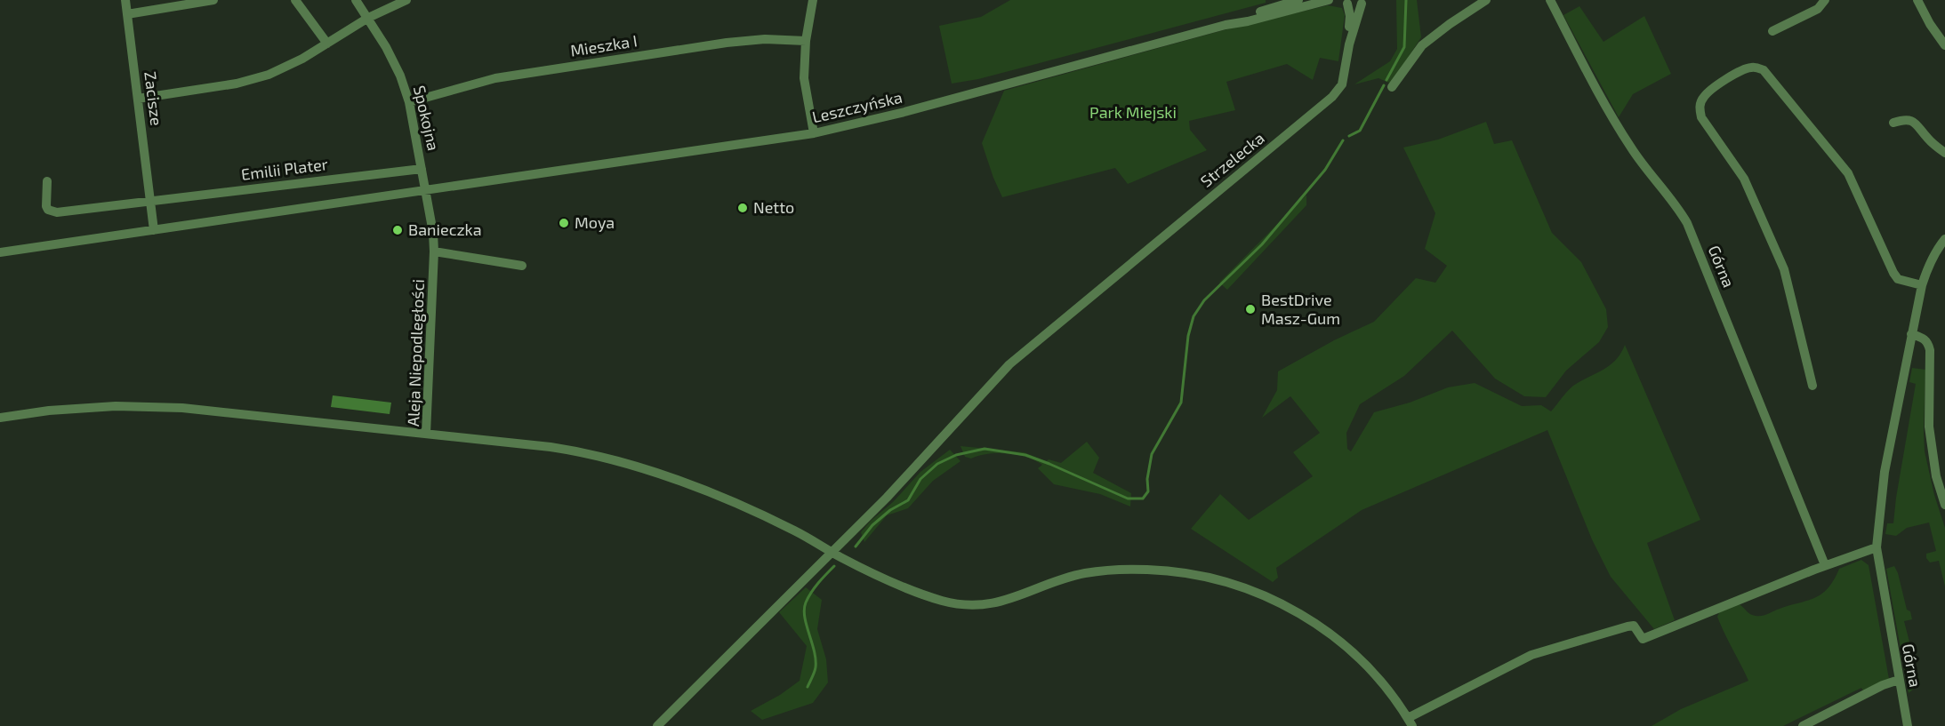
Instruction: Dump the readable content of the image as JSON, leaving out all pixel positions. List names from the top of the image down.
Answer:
{
  "streets": {
    "street": [
      "Mieszka I",
      "Zacisze",
      "Leszczyńska",
      "Spokojna",
      "Strzelecka",
      "Emilii Plater",
      "Górna",
      "Aleja Niepodległości"
    ]
  },
  "crossings": [
    ["Mieszka I", "Spokojna"],
    ["Zacisze", "Leszczyńska"],
    ["Zacisze", "Emilii Plater"],
    ["Leszczyńska", "Spokojna"],
    ["Leszczyńska", "Aleja Niepodległości"],
    ["Spokojna", "Emilii Plater"],
    ["Spokojna", "Aleja Niepodległości"],
    ["Strzelecka", "Aleja Niepodległości"]
  ],
  "parks": ["Park Miejski"],
  "places": [
    "Netto",
    "Moya",
    "Banieczka",
    "BestDrive Masz-Gum"
  ]
}
